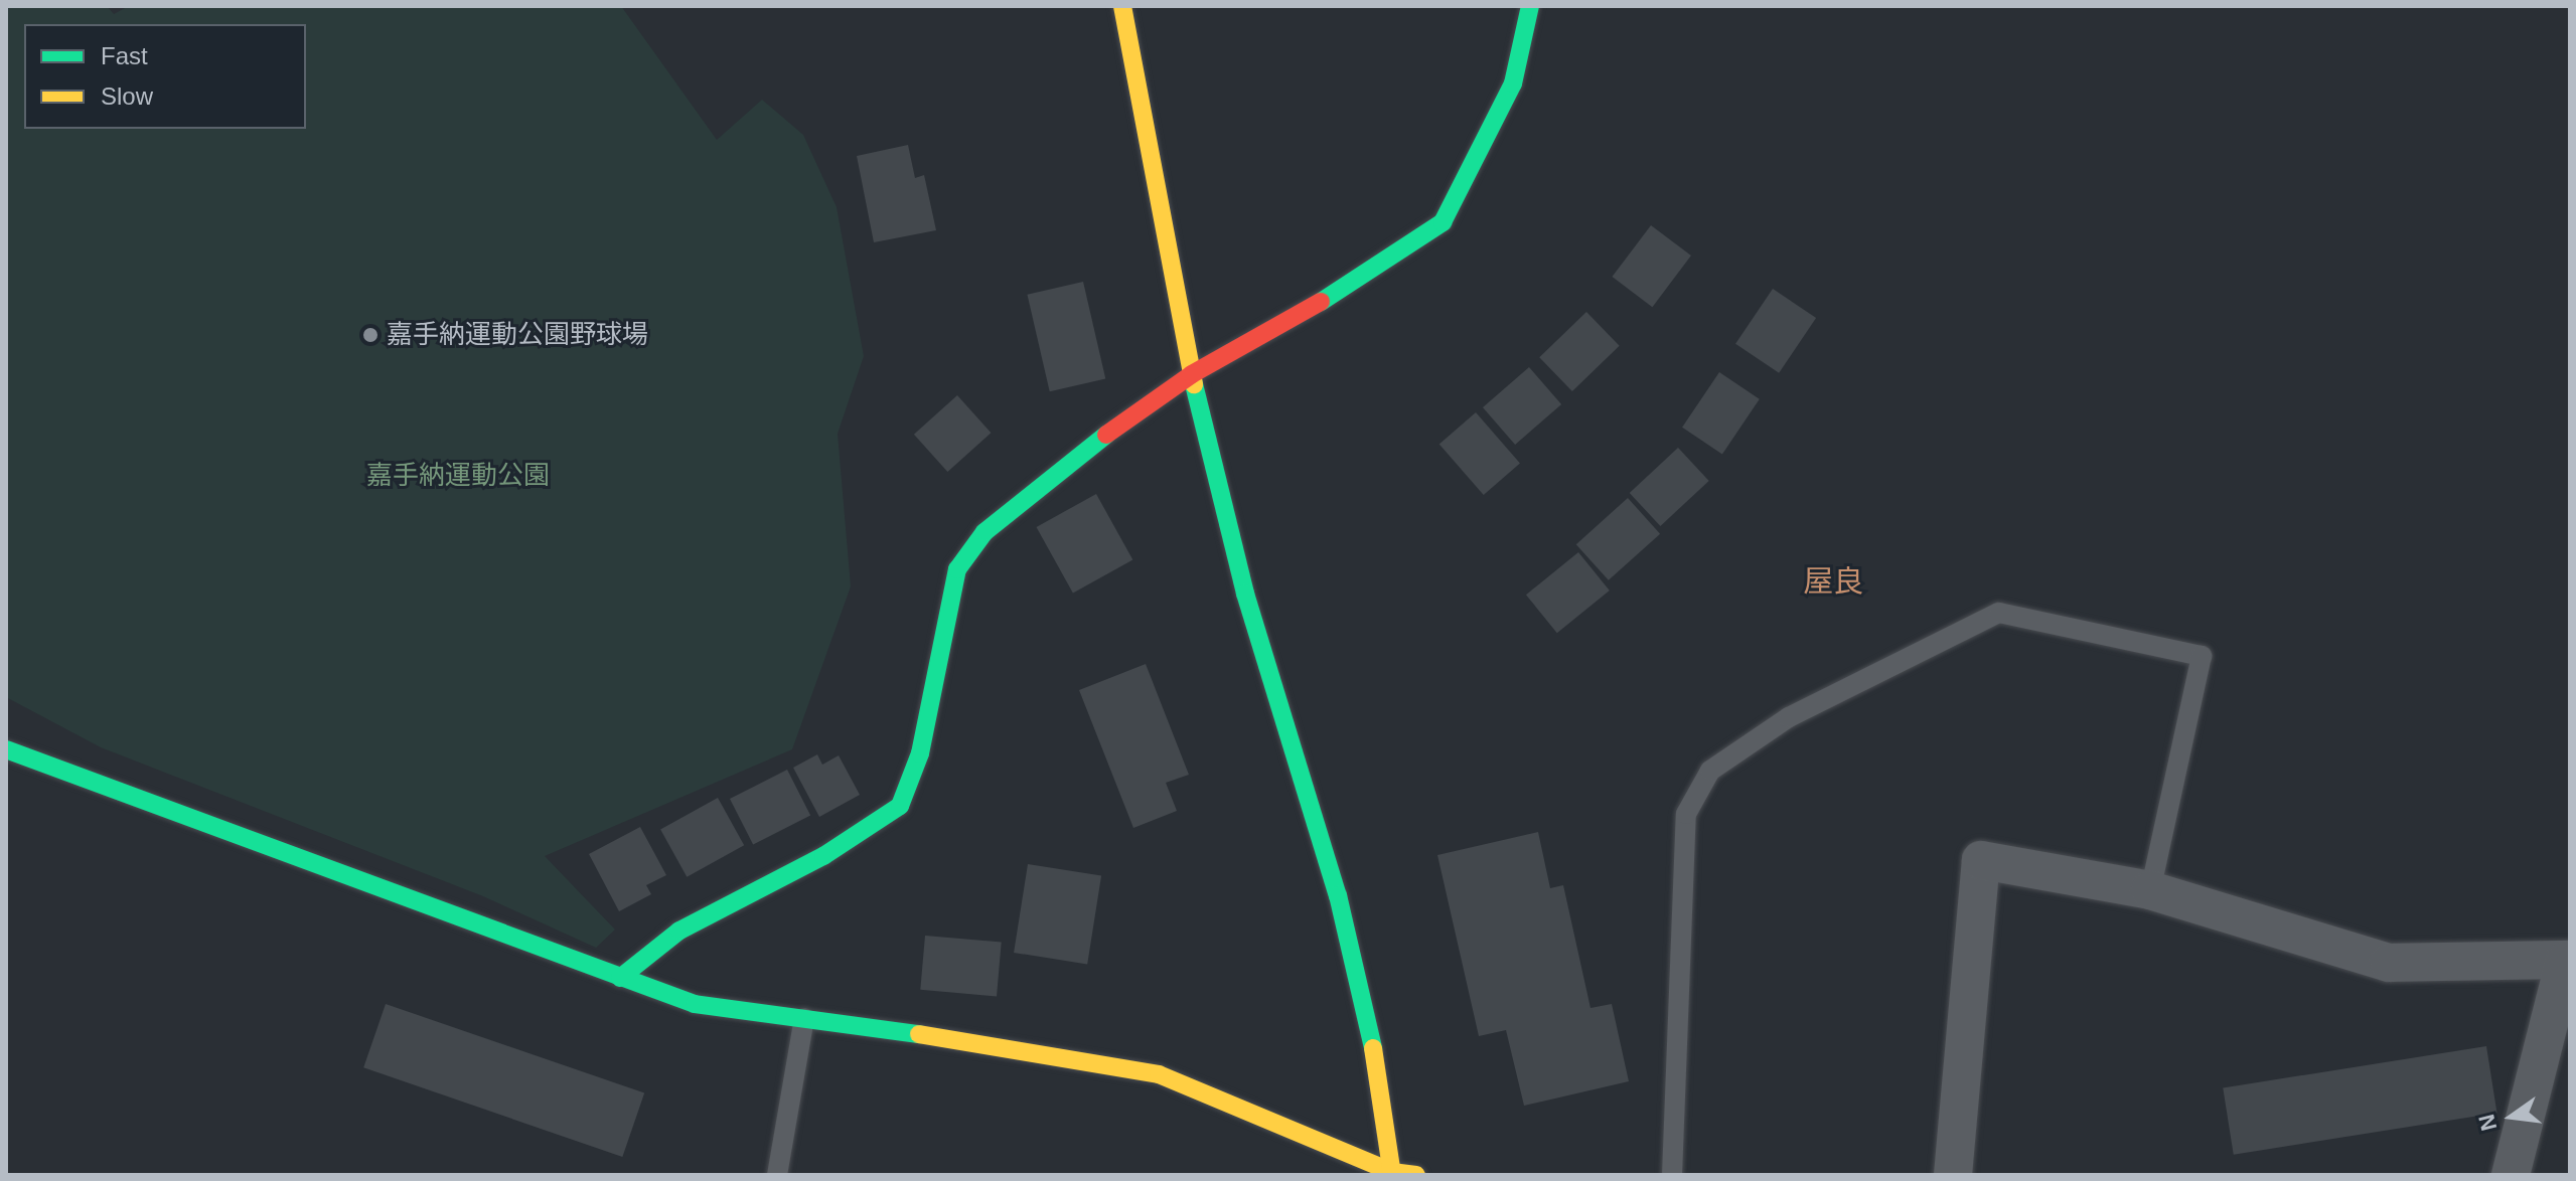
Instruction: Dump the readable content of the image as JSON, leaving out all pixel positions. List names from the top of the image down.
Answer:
{
  "districts": ["屋良"],
  "parks": ["嘉手納運動公園"],
  "places": ["嘉手納運動公園野球場"],
  "legend": ["Fast", "Slow"],
  "north": "left"
}
